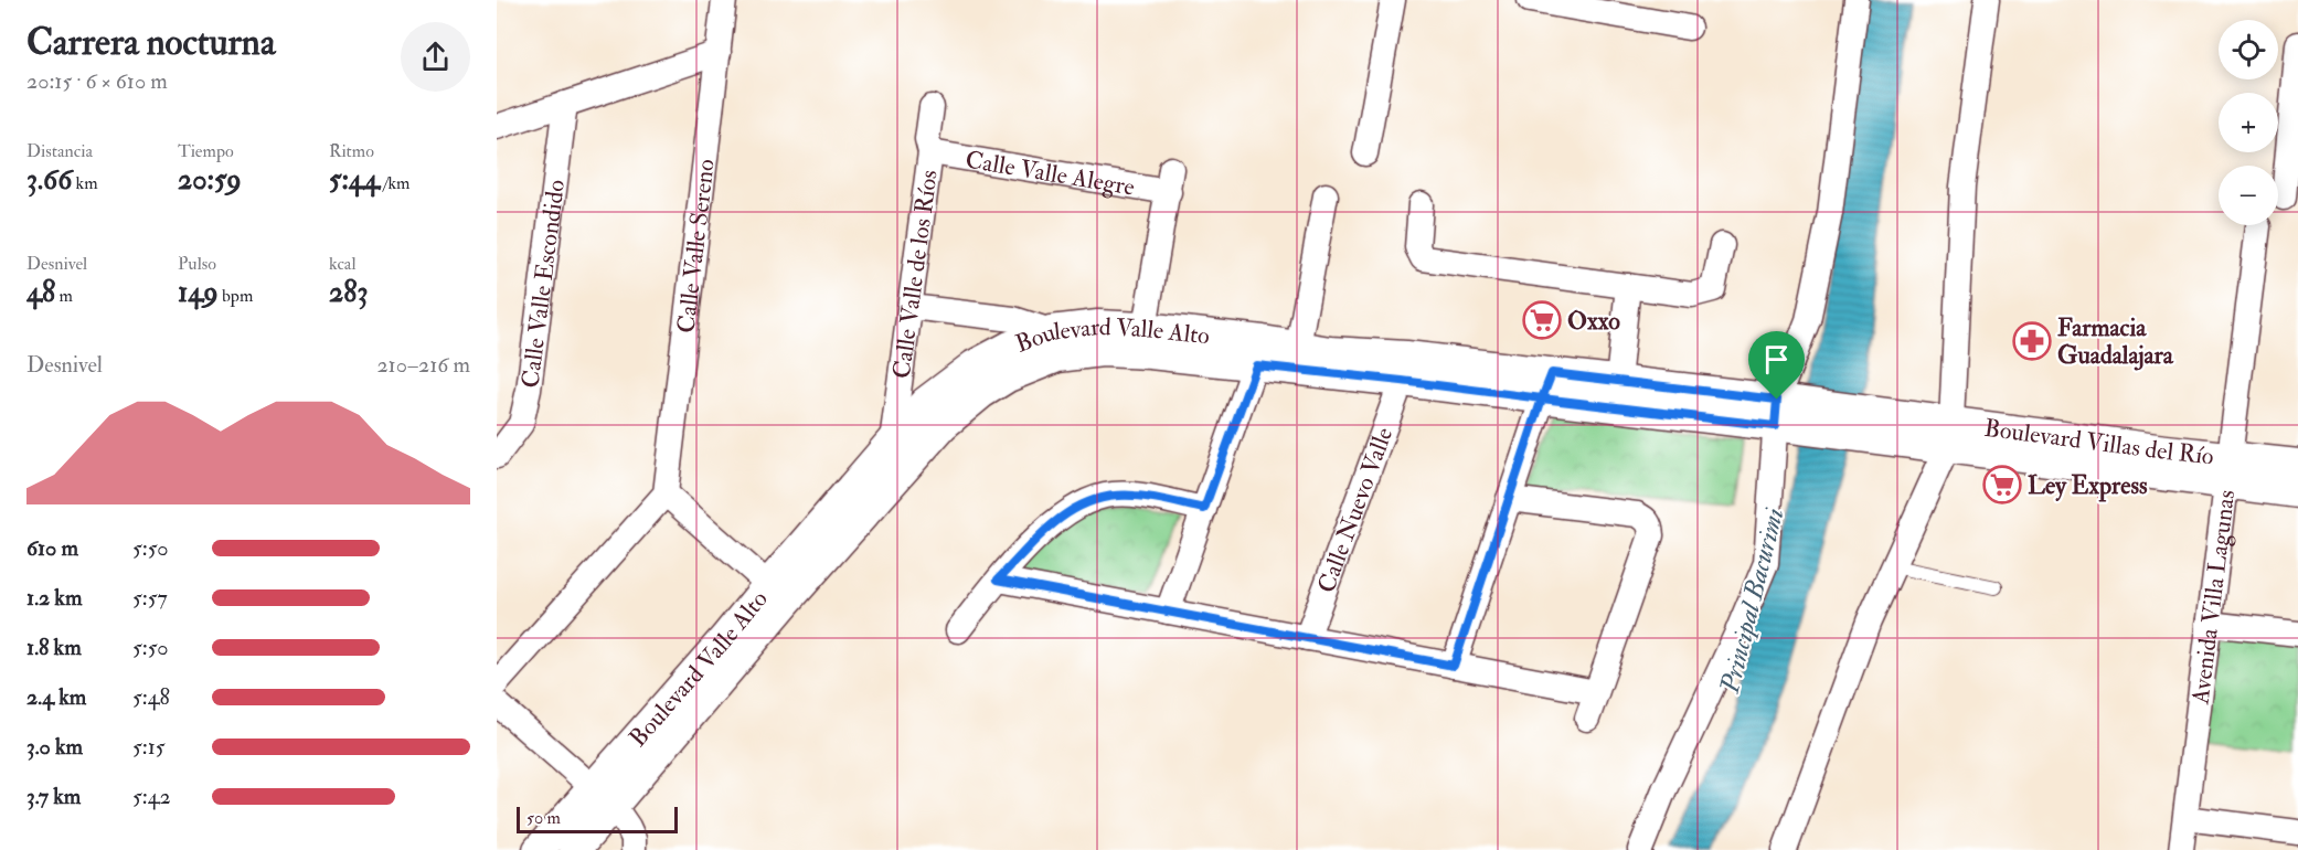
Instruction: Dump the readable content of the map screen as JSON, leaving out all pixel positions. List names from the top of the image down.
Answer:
{
  "streets": {
    "street": [
      "Calle Valle Alegre",
      "Calle Valle Sereno",
      "Calle Valle de los Ríos",
      "Calle Valle Escondido",
      "Boulevard Valle Alto",
      "Boulevard Villas del Río",
      "Calle Nuevo Valle",
      "Avenida Villa Lagunas"
    ]
  },
  "crossings": [
    ["Calle Valle Alegre", "Calle Valle de los Ríos"],
    ["Calle Valle Alegre", "Boulevard Valle Alto"],
    ["Calle Valle de los Ríos", "Boulevard Valle Alto"],
    ["Boulevard Valle Alto", "Boulevard Villas del Río"],
    ["Boulevard Valle Alto", "Calle Nuevo Valle"],
    ["Boulevard Villas del Río", "Avenida Villa Lagunas"]
  ],
  "water": ["Principal Bacurimi"],
  "places": {
    "supermarket": ["Oxxo", "Ley Express"],
    "pharmacy": ["Farmacia Guadalajara"]
  },
  "scale_bar": "50 m",
  "page": {
    "heading": ["Carrera nocturna", "20:15 · 6 × 610 m"],
    "map_buttons": ["+", "−"],
    "stats": [
      ["Distancia", "3.66 km"],
      ["Tiempo", "20:59"],
      ["Ritmo", "5:44 /km"],
      ["Desnivel", "48 m"],
      ["Pulso", "149 bpm"],
      ["kcal", "283"]
    ],
    "chart": ["Desnivel", "210–216 m"],
    "list": [
      {
        "name": "610 m",
        "note": "5:50"
      },
      {
        "name": "1.2 km",
        "note": "5:57"
      },
      {
        "name": "1.8 km",
        "note": "5:50"
      },
      {
        "name": "2.4 km",
        "note": "5:48"
      },
      {
        "name": "3.0 km",
        "note": "5:15"
      },
      {
        "name": "3.7 km",
        "note": "5:42"
      }
    ],
    "scale": "50 m"
  }
}
